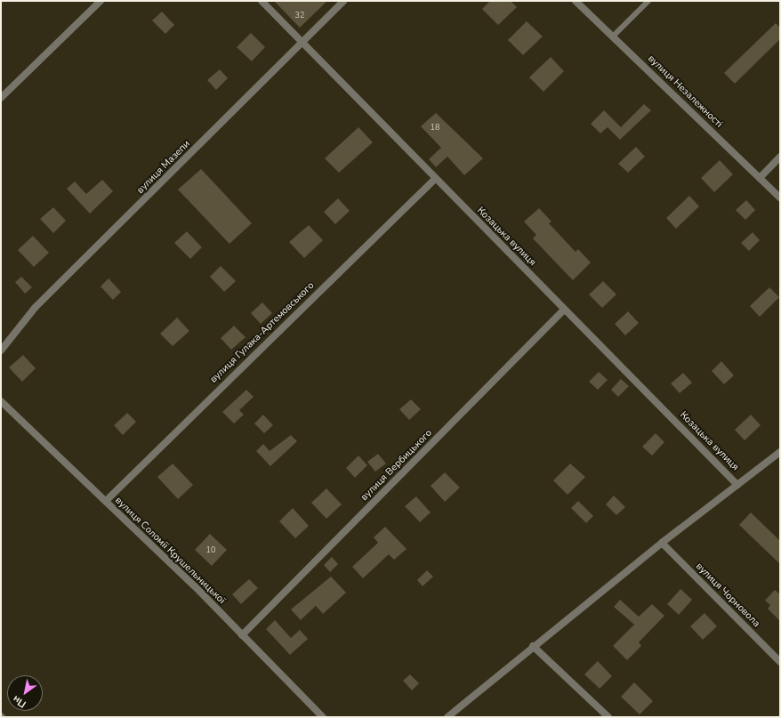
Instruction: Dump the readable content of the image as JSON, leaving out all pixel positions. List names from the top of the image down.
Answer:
{
  "streets": {
    "street": [
      "вулиця Незалежності",
      "вулиця Мазепи",
      "Козацька вулиця",
      "вулиця Гулака-Артемовського",
      "вулиця Вербицького",
      "вулиця Соломії Крушельницької",
      "вулиця Чорновола"
    ]
  },
  "crossings": [
    ["вулиця Мазепи", "Козацька вулиця"],
    ["Козацька вулиця", "вулиця Гулака-Артемовського"],
    ["Козацька вулиця", "вулиця Вербицького"],
    ["вулиця Гулака-Артемовського", "вулиця Соломії Крушельницької"],
    ["вулиця Вербицького", "вулиця Соломії Крушельницької"]
  ],
  "house_numbers": ["32", "18", "10"],
  "north": "bottom left"
}
